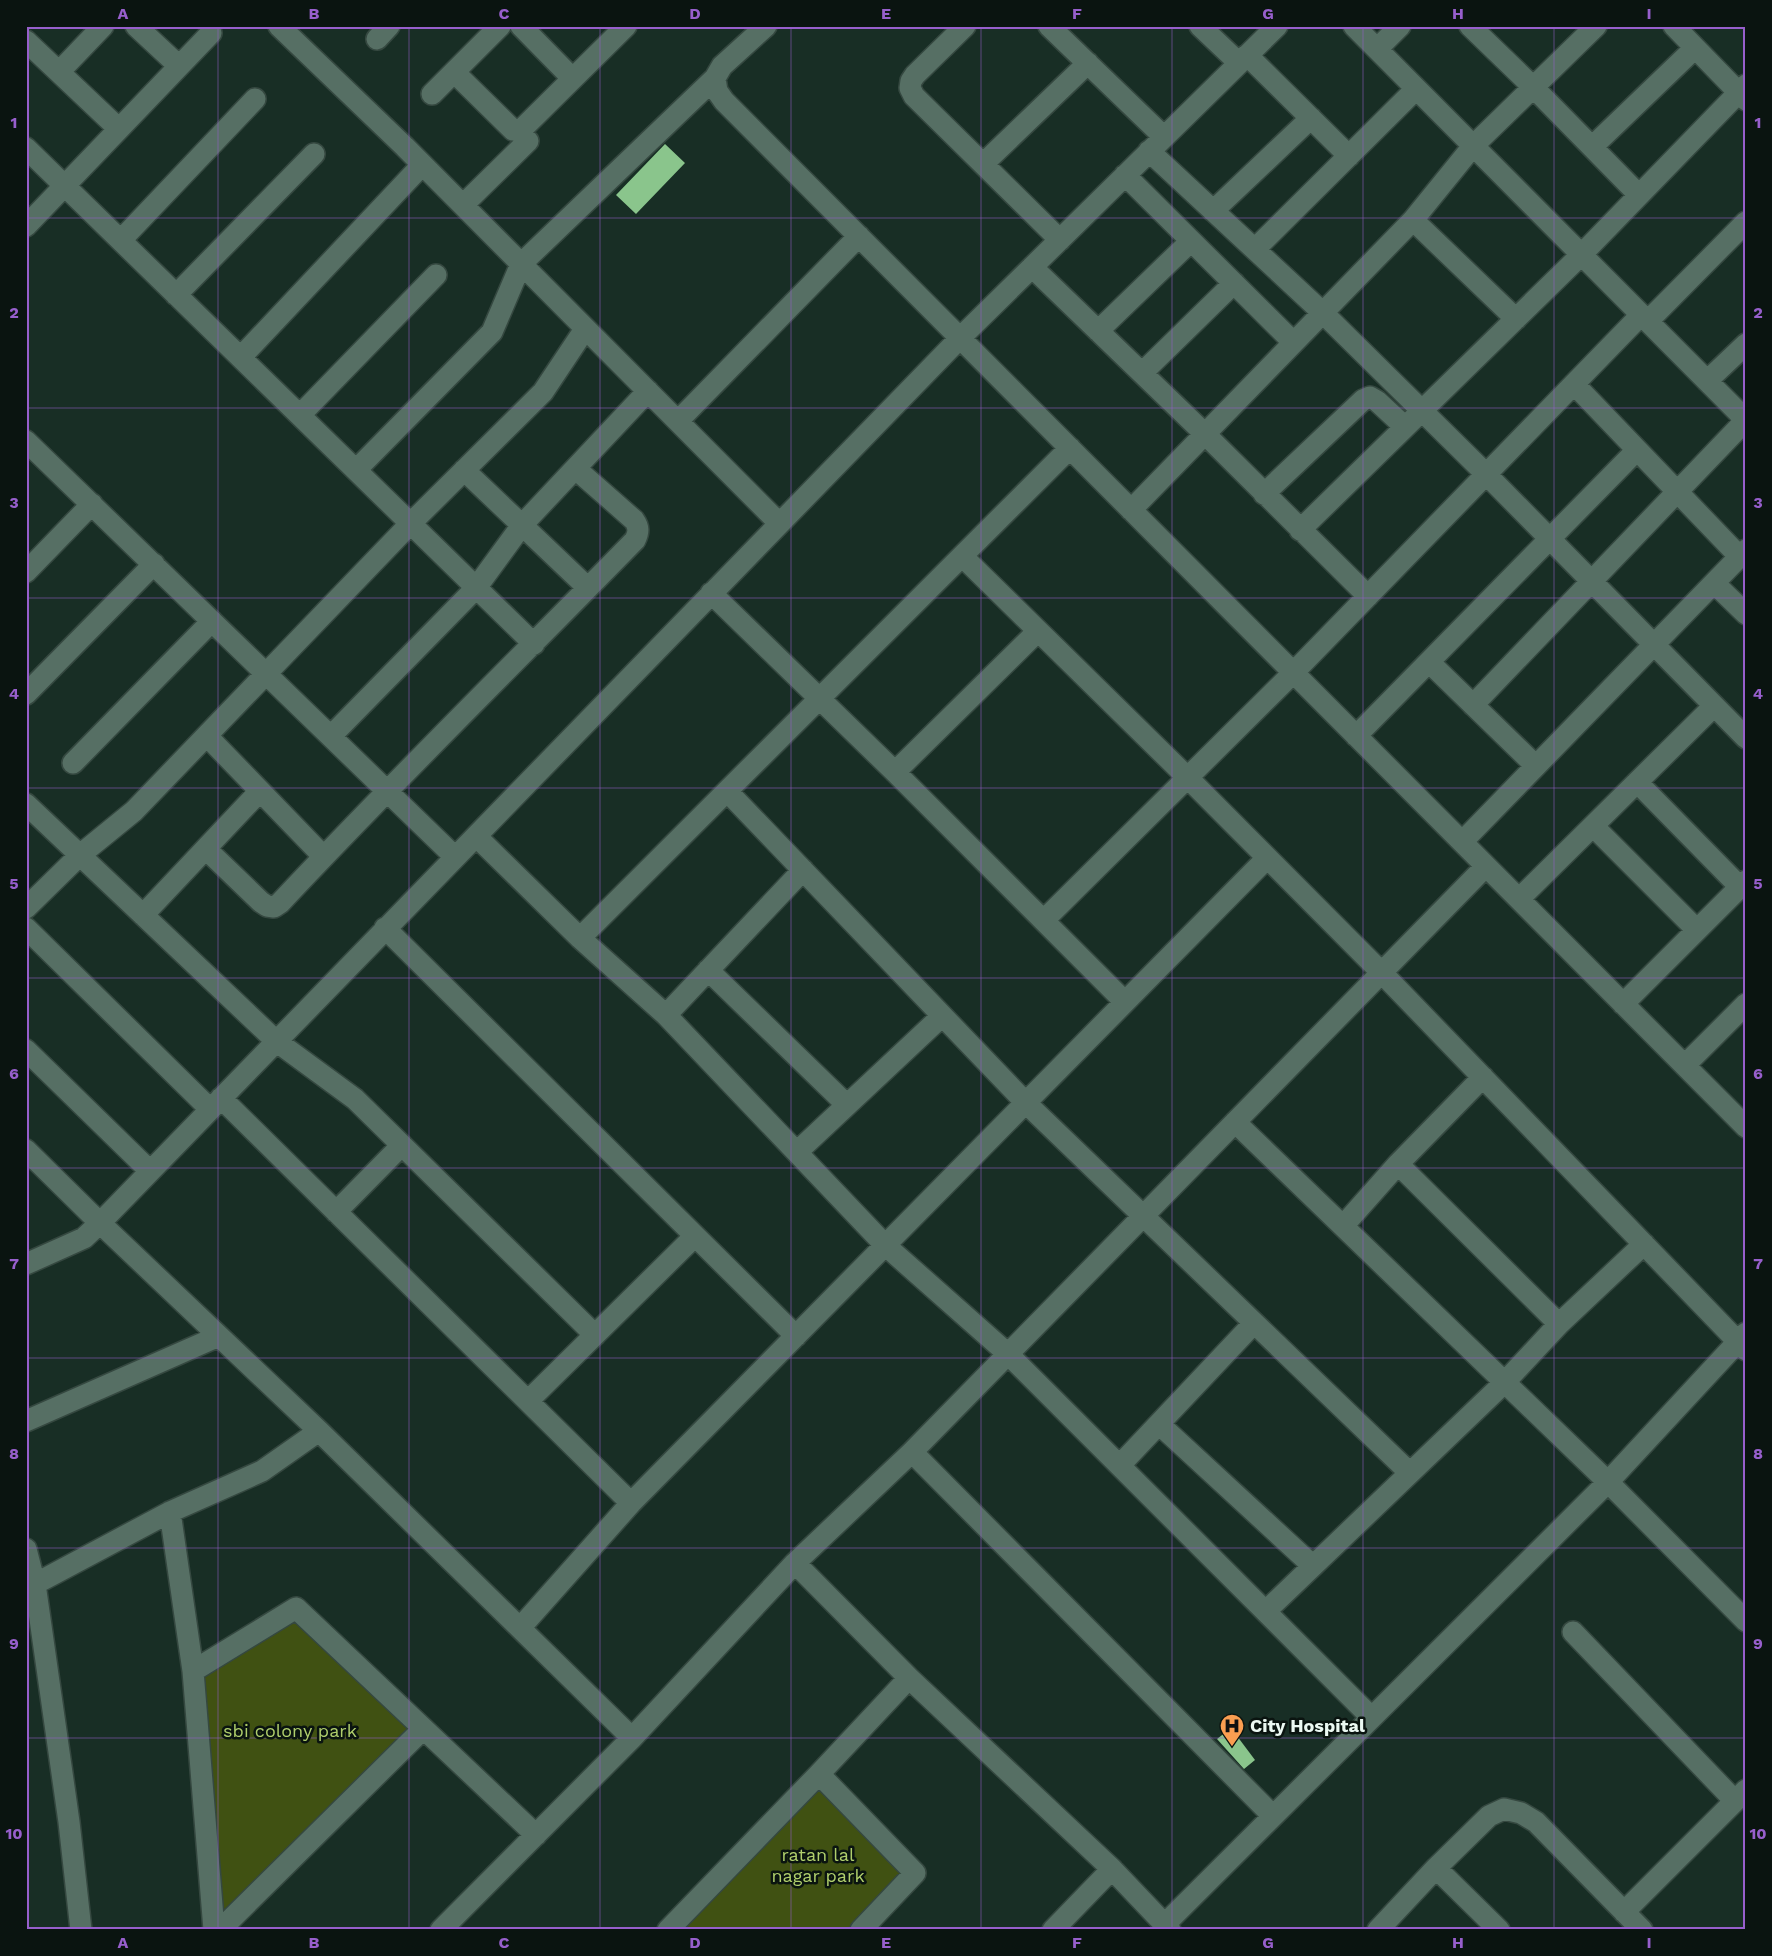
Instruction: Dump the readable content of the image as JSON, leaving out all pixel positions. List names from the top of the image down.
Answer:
{
  "parks": ["sbi colony park", "ratan lal nagar park"],
  "places": {
    "hospital": ["City Hospital"]
  },
  "grid": {
    "columns": [
      "A",
      "B",
      "C",
      "D",
      "E",
      "F",
      "G",
      "H",
      "I"
    ],
    "rows": [
      "1",
      "2",
      "3",
      "4",
      "5",
      "6",
      "7",
      "8",
      "9",
      "10"
    ]
  }
}
